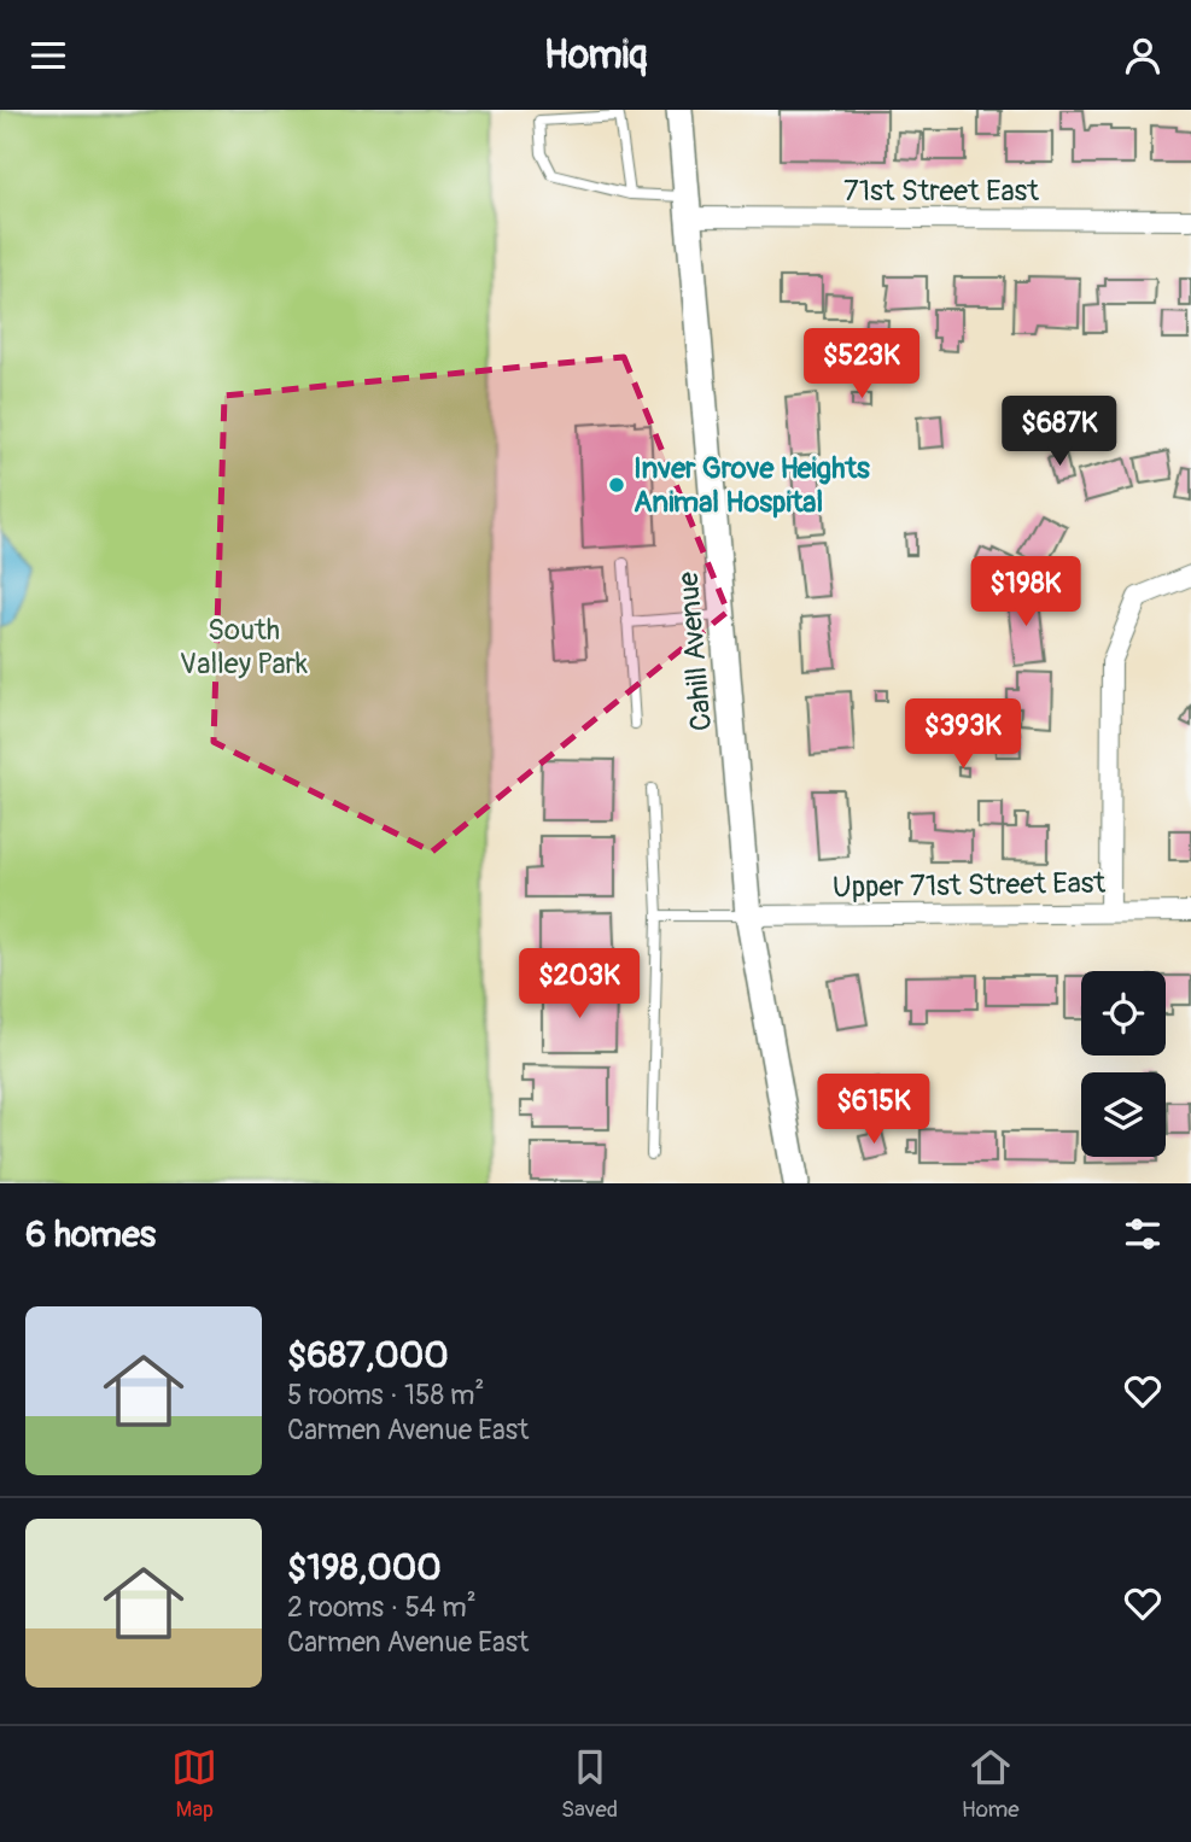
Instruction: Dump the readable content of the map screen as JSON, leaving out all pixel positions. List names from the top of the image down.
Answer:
{
  "streets": {
    "street": ["71st Street East", "Cahill Avenue", "Upper 71st Street East"]
  },
  "crossings": [
    ["71st Street East", "Cahill Avenue"],
    ["Cahill Avenue", "Upper 71st Street East"]
  ],
  "parks": ["South Valley Park"],
  "places": ["Inver Grove Heights Animal Hospital"],
  "page": {
    "header": "Homiq",
    "price": [
      "$523K",
      "$687K",
      "$198K",
      "$393K",
      "$203K",
      "$615K"
    ],
    "heading": "6 homes",
    "list": [
      {
        "name": "$687,000",
        "note": "5 rooms · 158 m² · Carmen Avenue East"
      },
      {
        "name": "$198,000",
        "note": "2 rooms · 54 m² · Carmen Avenue East"
      }
    ],
    "tabs": ["Map", "Saved", "Home"]
  }
}
